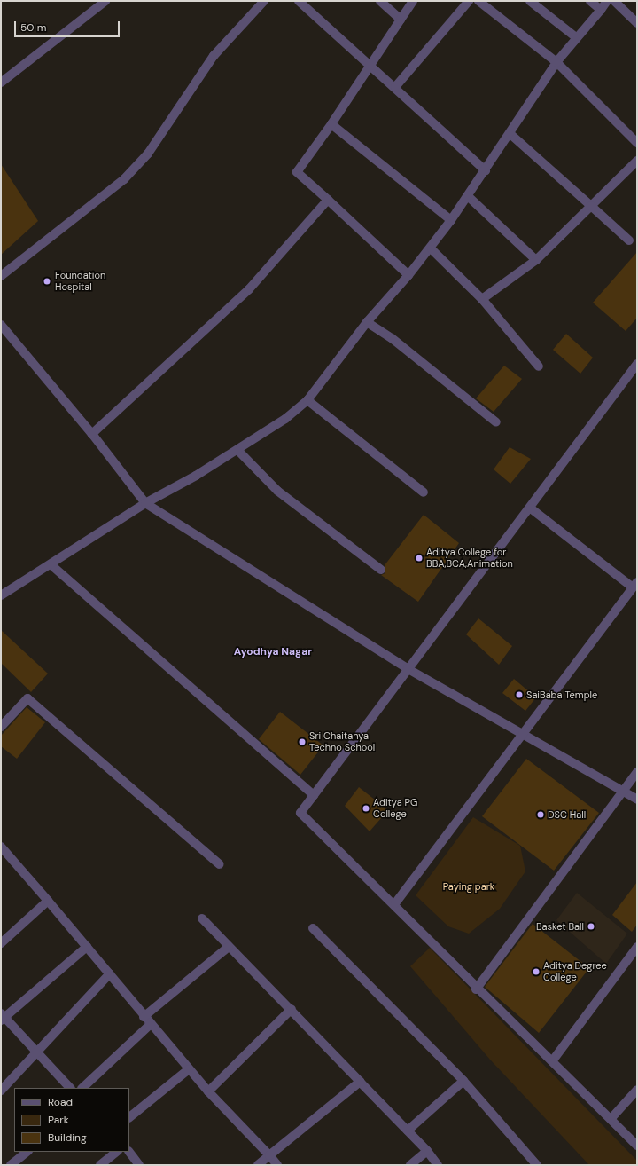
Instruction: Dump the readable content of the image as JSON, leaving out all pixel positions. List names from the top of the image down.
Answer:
{
  "districts": ["Ayodhya Nagar"],
  "parks": ["Paying park"],
  "places": [
    "Foundation Hospital",
    "Aditya College for BBA,BCA,Animation",
    "SaiBaba Temple",
    "Sri Chaitanya Techno School",
    "Aditya PG College",
    "DSC Hall",
    "Basket Ball",
    "Aditya Degree College"
  ],
  "legend": ["Road", "Park", "Building"],
  "scale_bar": "50 m"
}
